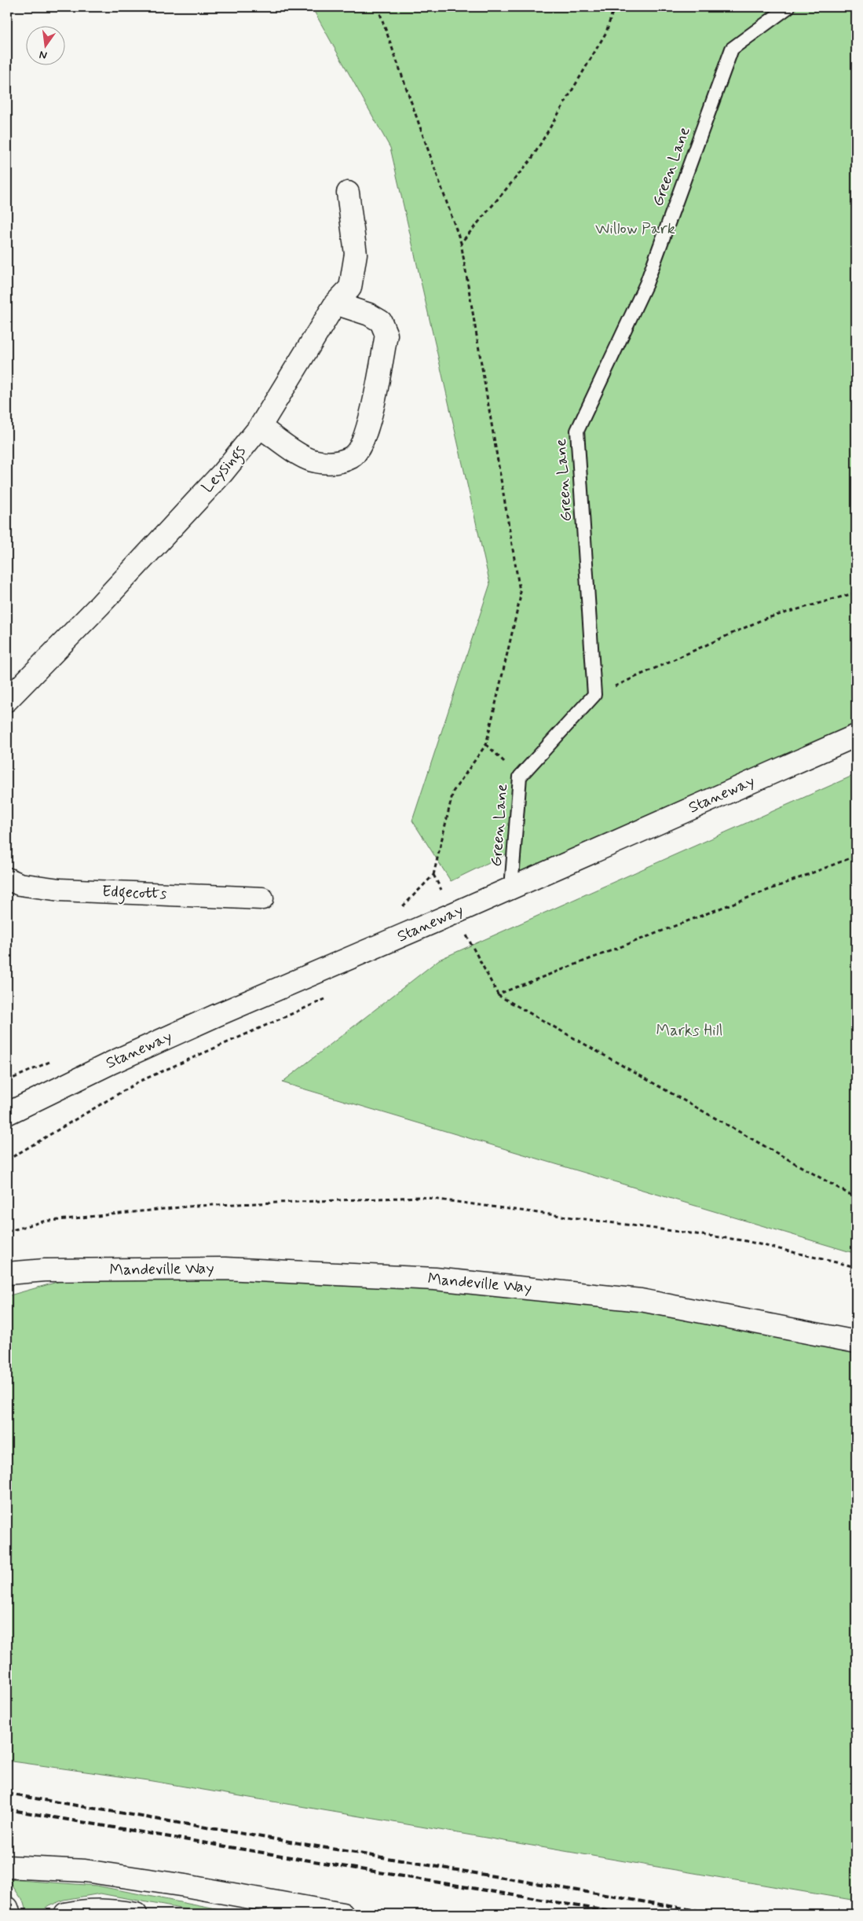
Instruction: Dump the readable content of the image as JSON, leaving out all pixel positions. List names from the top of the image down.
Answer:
{
  "streets": {
    "main road": [
      "Leysings",
      "Staneway",
      "Edgecotts",
      "Mandeville Way"
    ],
    "lane": ["Green Lane"]
  },
  "crossings": [
    ["Green Lane", "Staneway"]
  ],
  "parks": ["Willow Park", "Marks Hill"],
  "north": "bottom"
}
